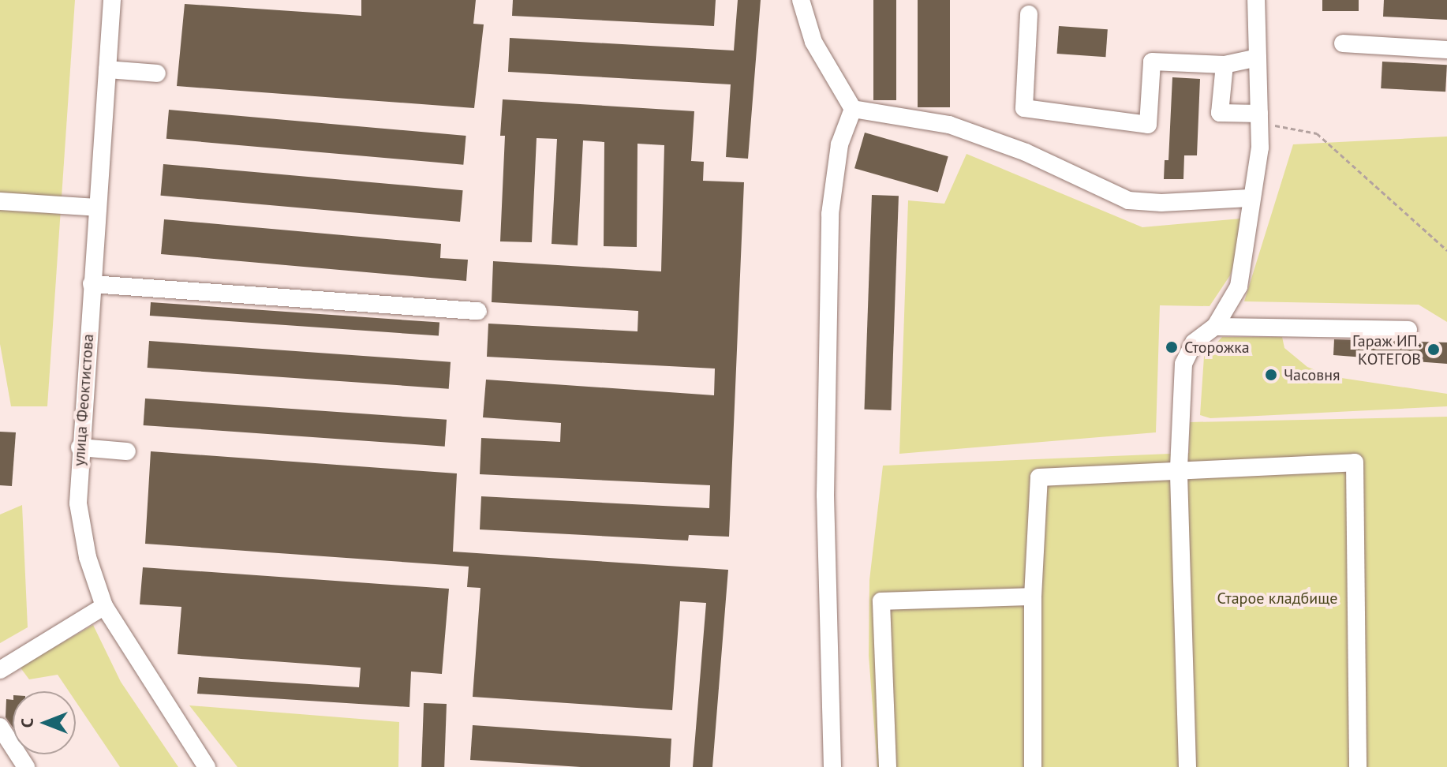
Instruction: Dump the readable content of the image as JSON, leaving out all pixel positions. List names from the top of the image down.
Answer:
{
  "streets": {
    "street": ["улица Феоктистова"]
  },
  "parks": ["Старое кладбище"],
  "places": ["Сторожка", "Гараж ИП. КОТЕГОВ", "Часовня"],
  "north": "left"
}
